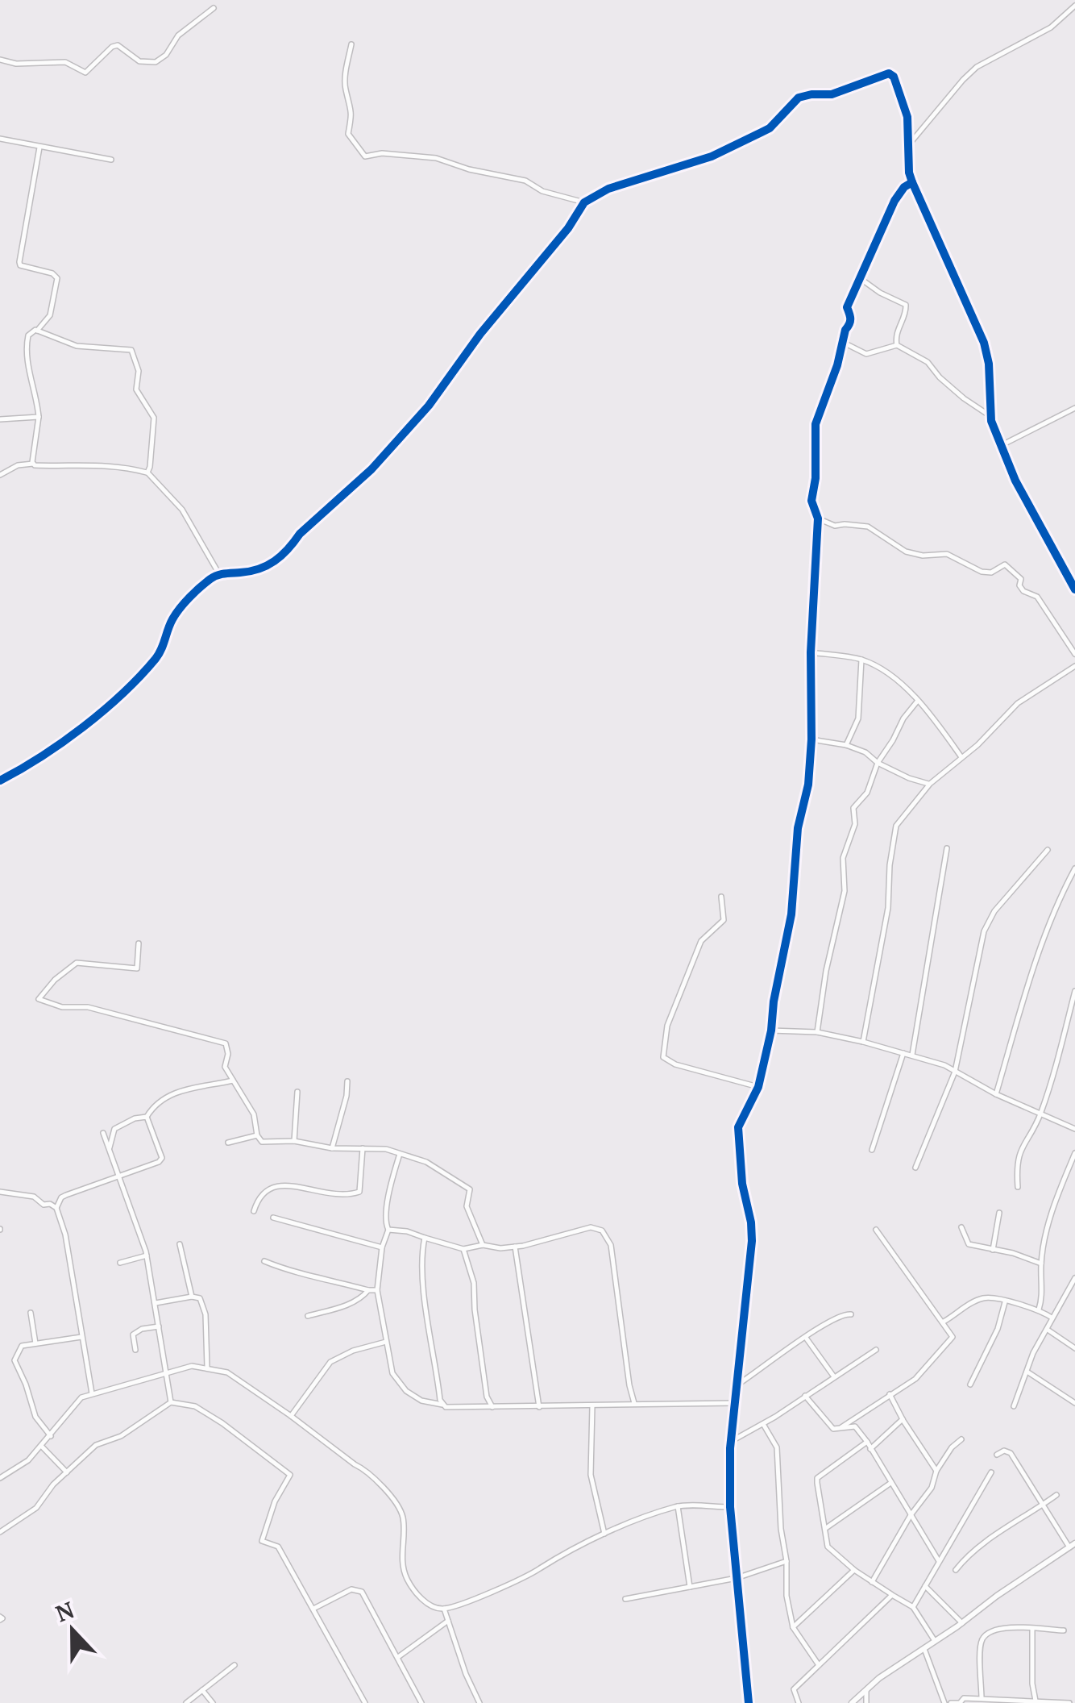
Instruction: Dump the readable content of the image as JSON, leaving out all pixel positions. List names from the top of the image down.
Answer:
{
  "north": "top"
}
